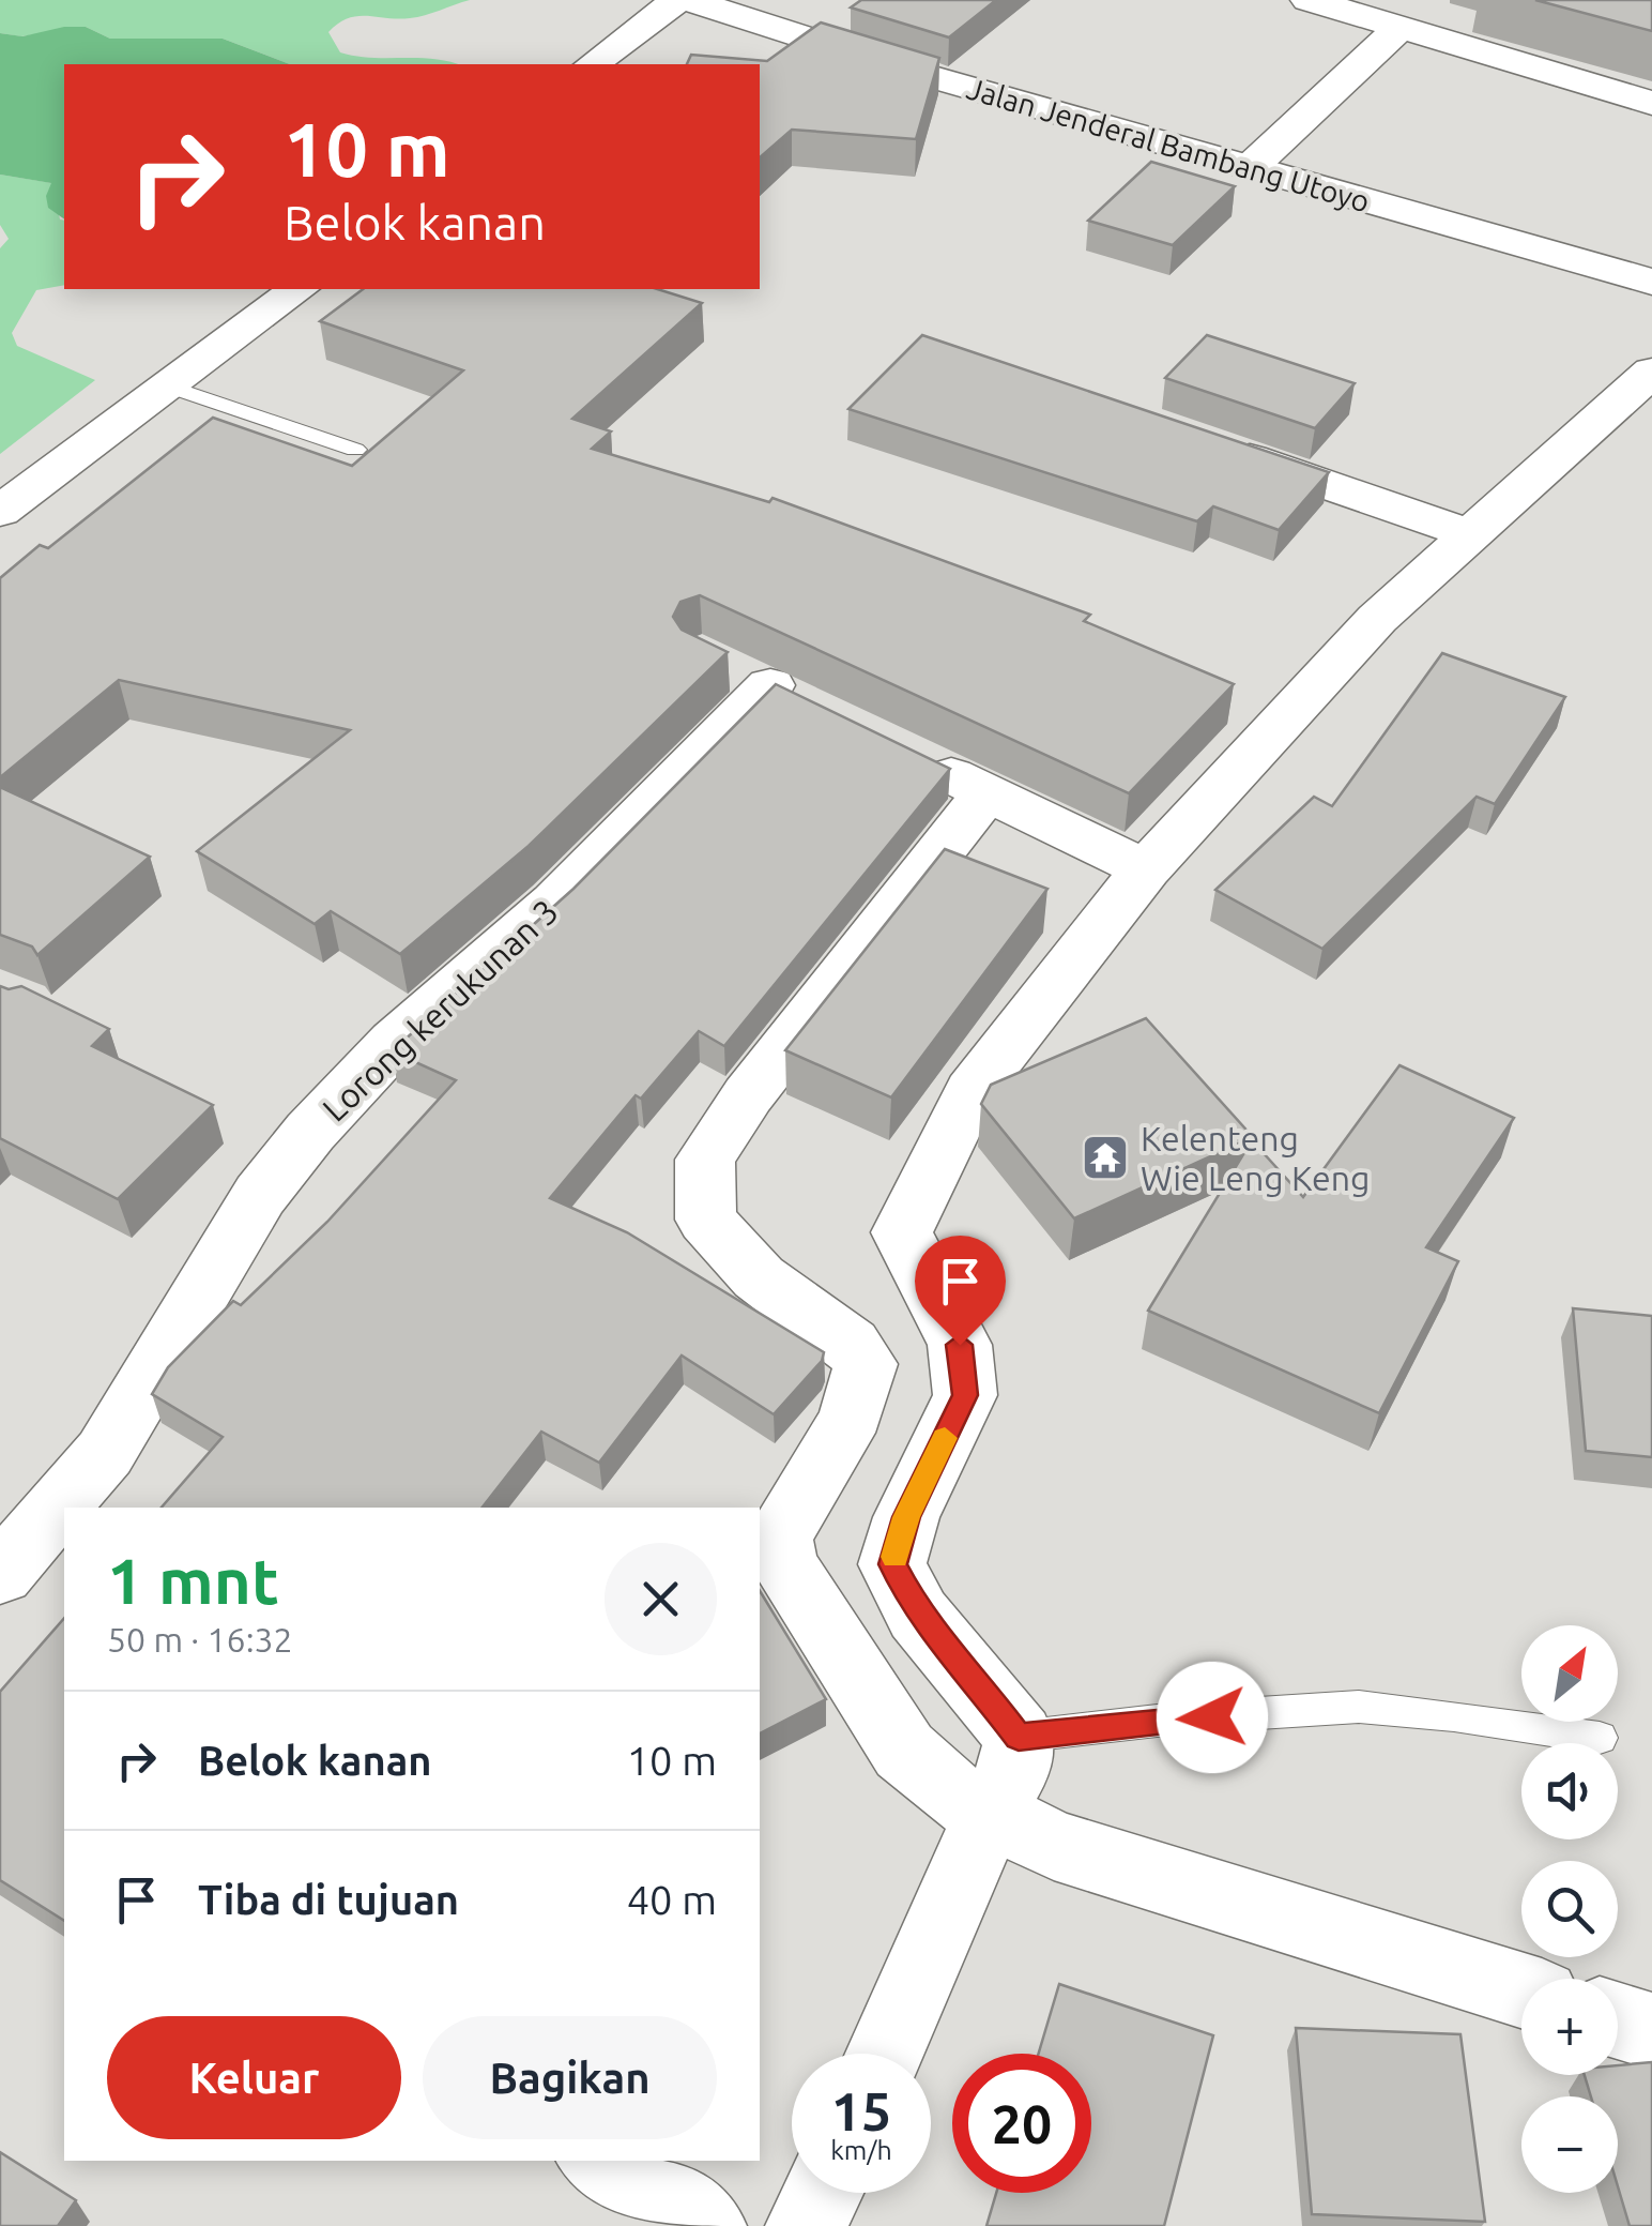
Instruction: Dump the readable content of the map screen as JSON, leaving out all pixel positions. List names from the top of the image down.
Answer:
{
  "streets": {
    "street": ["Jalan Jenderal Bambang Utoyo", "Lorong kerukunan 3"]
  },
  "places": {
    "temple": ["Kelenteng Wie Leng Keng"]
  },
  "north": "top right",
  "page": {
    "turn": ["10 m", "Belok kanan"],
    "heading": ["1 mnt", "50 m · 16:32"],
    "map_buttons": ["+", "−"],
    "list": [
      {
        "name": "Belok kanan",
        "value": "10 m"
      },
      {
        "name": "Tiba di tujuan",
        "value": "40 m"
      }
    ],
    "buttons": ["Keluar", "Bagikan"],
    "speed": "15 km/h",
    "limit": "20"
  }
}
